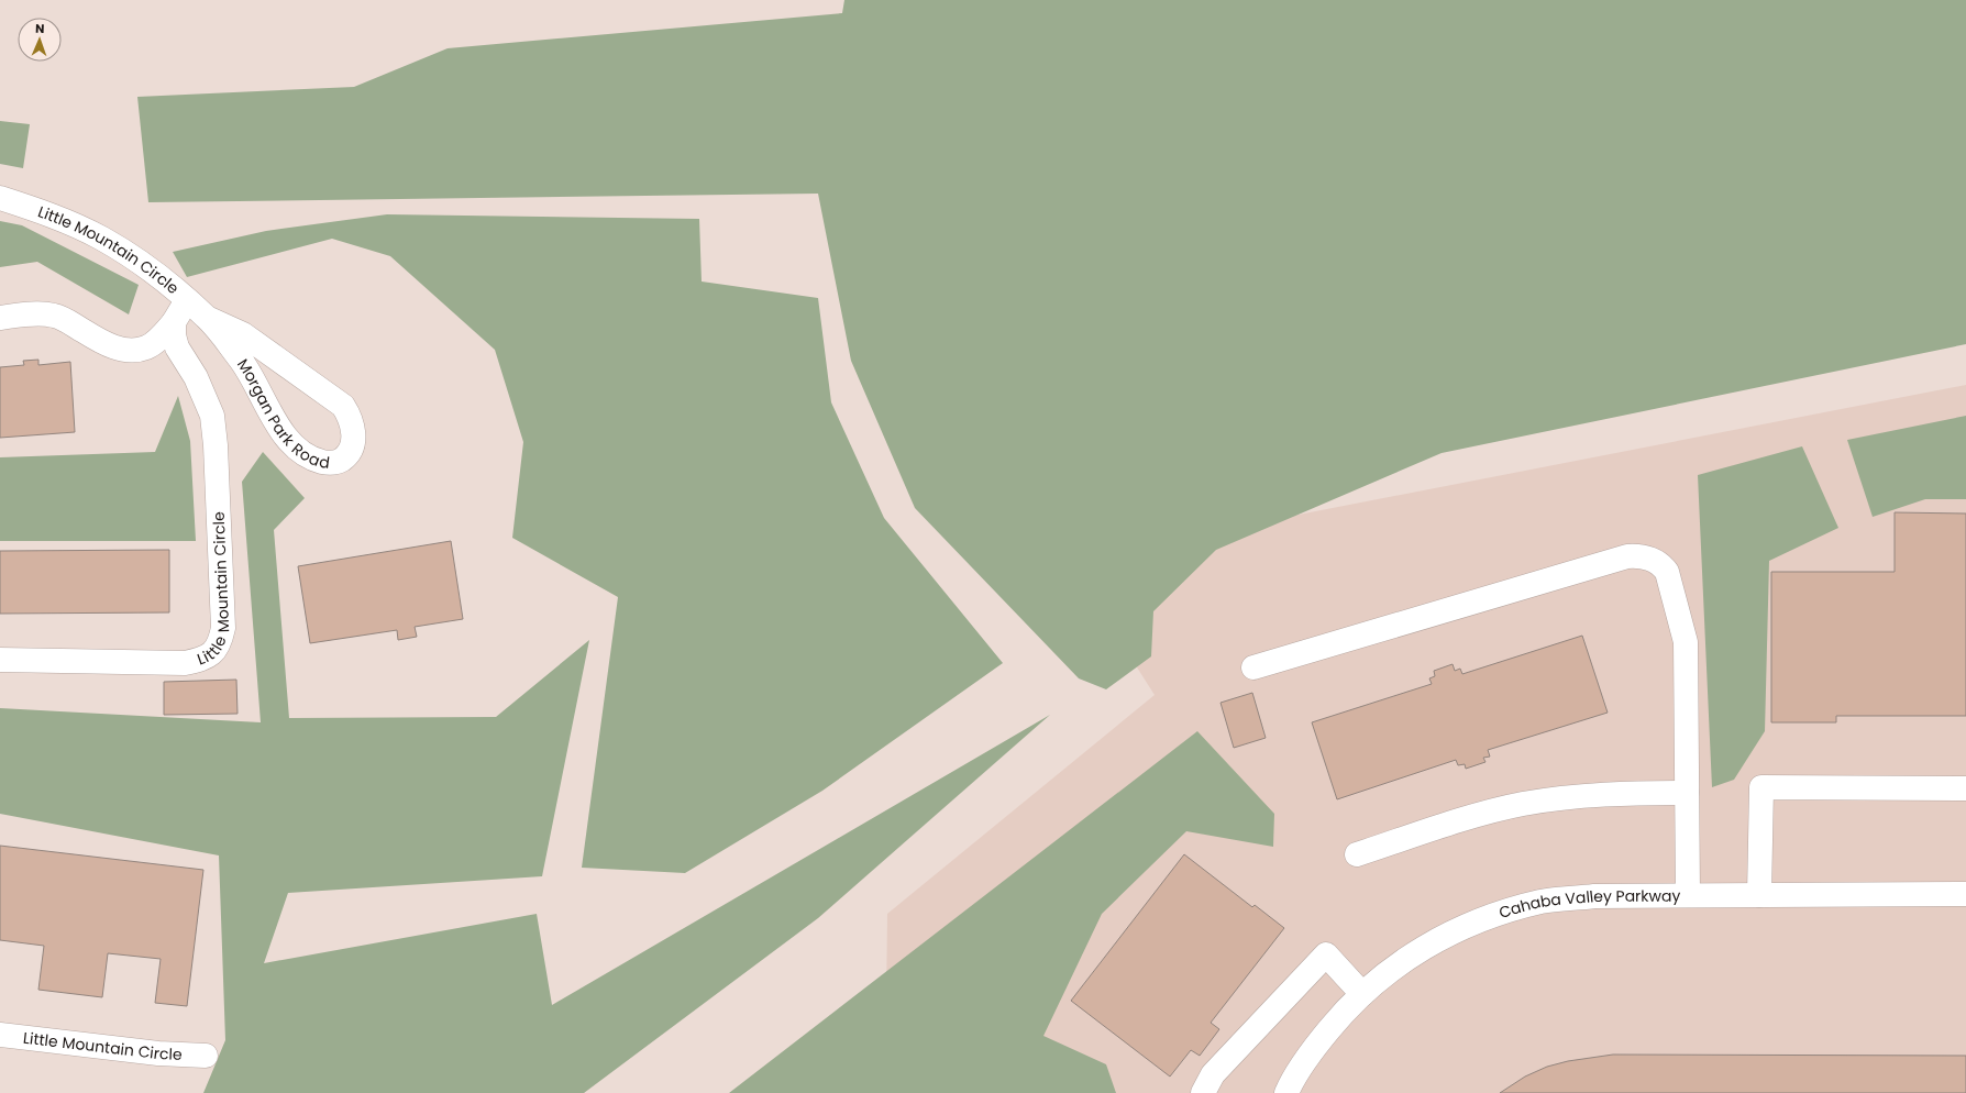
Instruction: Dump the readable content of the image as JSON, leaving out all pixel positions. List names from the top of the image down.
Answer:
{
  "streets": {
    "street": ["Little Mountain Circle", "Morgan Park Road", "Cahaba Valley Parkway"]
  },
  "crossings": [
    ["Little Mountain Circle", "Morgan Park Road"]
  ],
  "north": "top"
}
